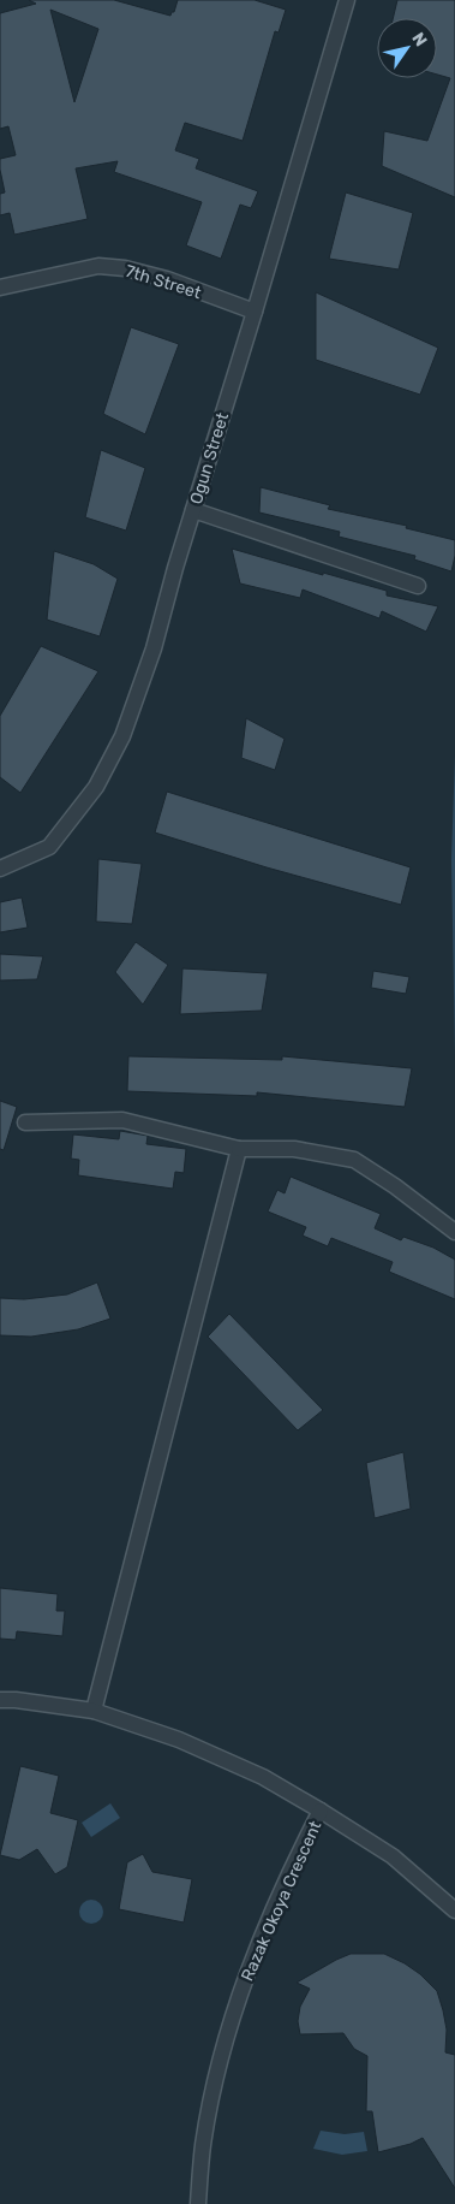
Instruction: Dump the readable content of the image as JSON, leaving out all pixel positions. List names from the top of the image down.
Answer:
{
  "streets": {
    "street": ["7th Street", "Ogun Street", "Razak Okoya Crescent"]
  },
  "crossings": [
    ["7th Street", "Ogun Street"]
  ],
  "north": "top right"
}
